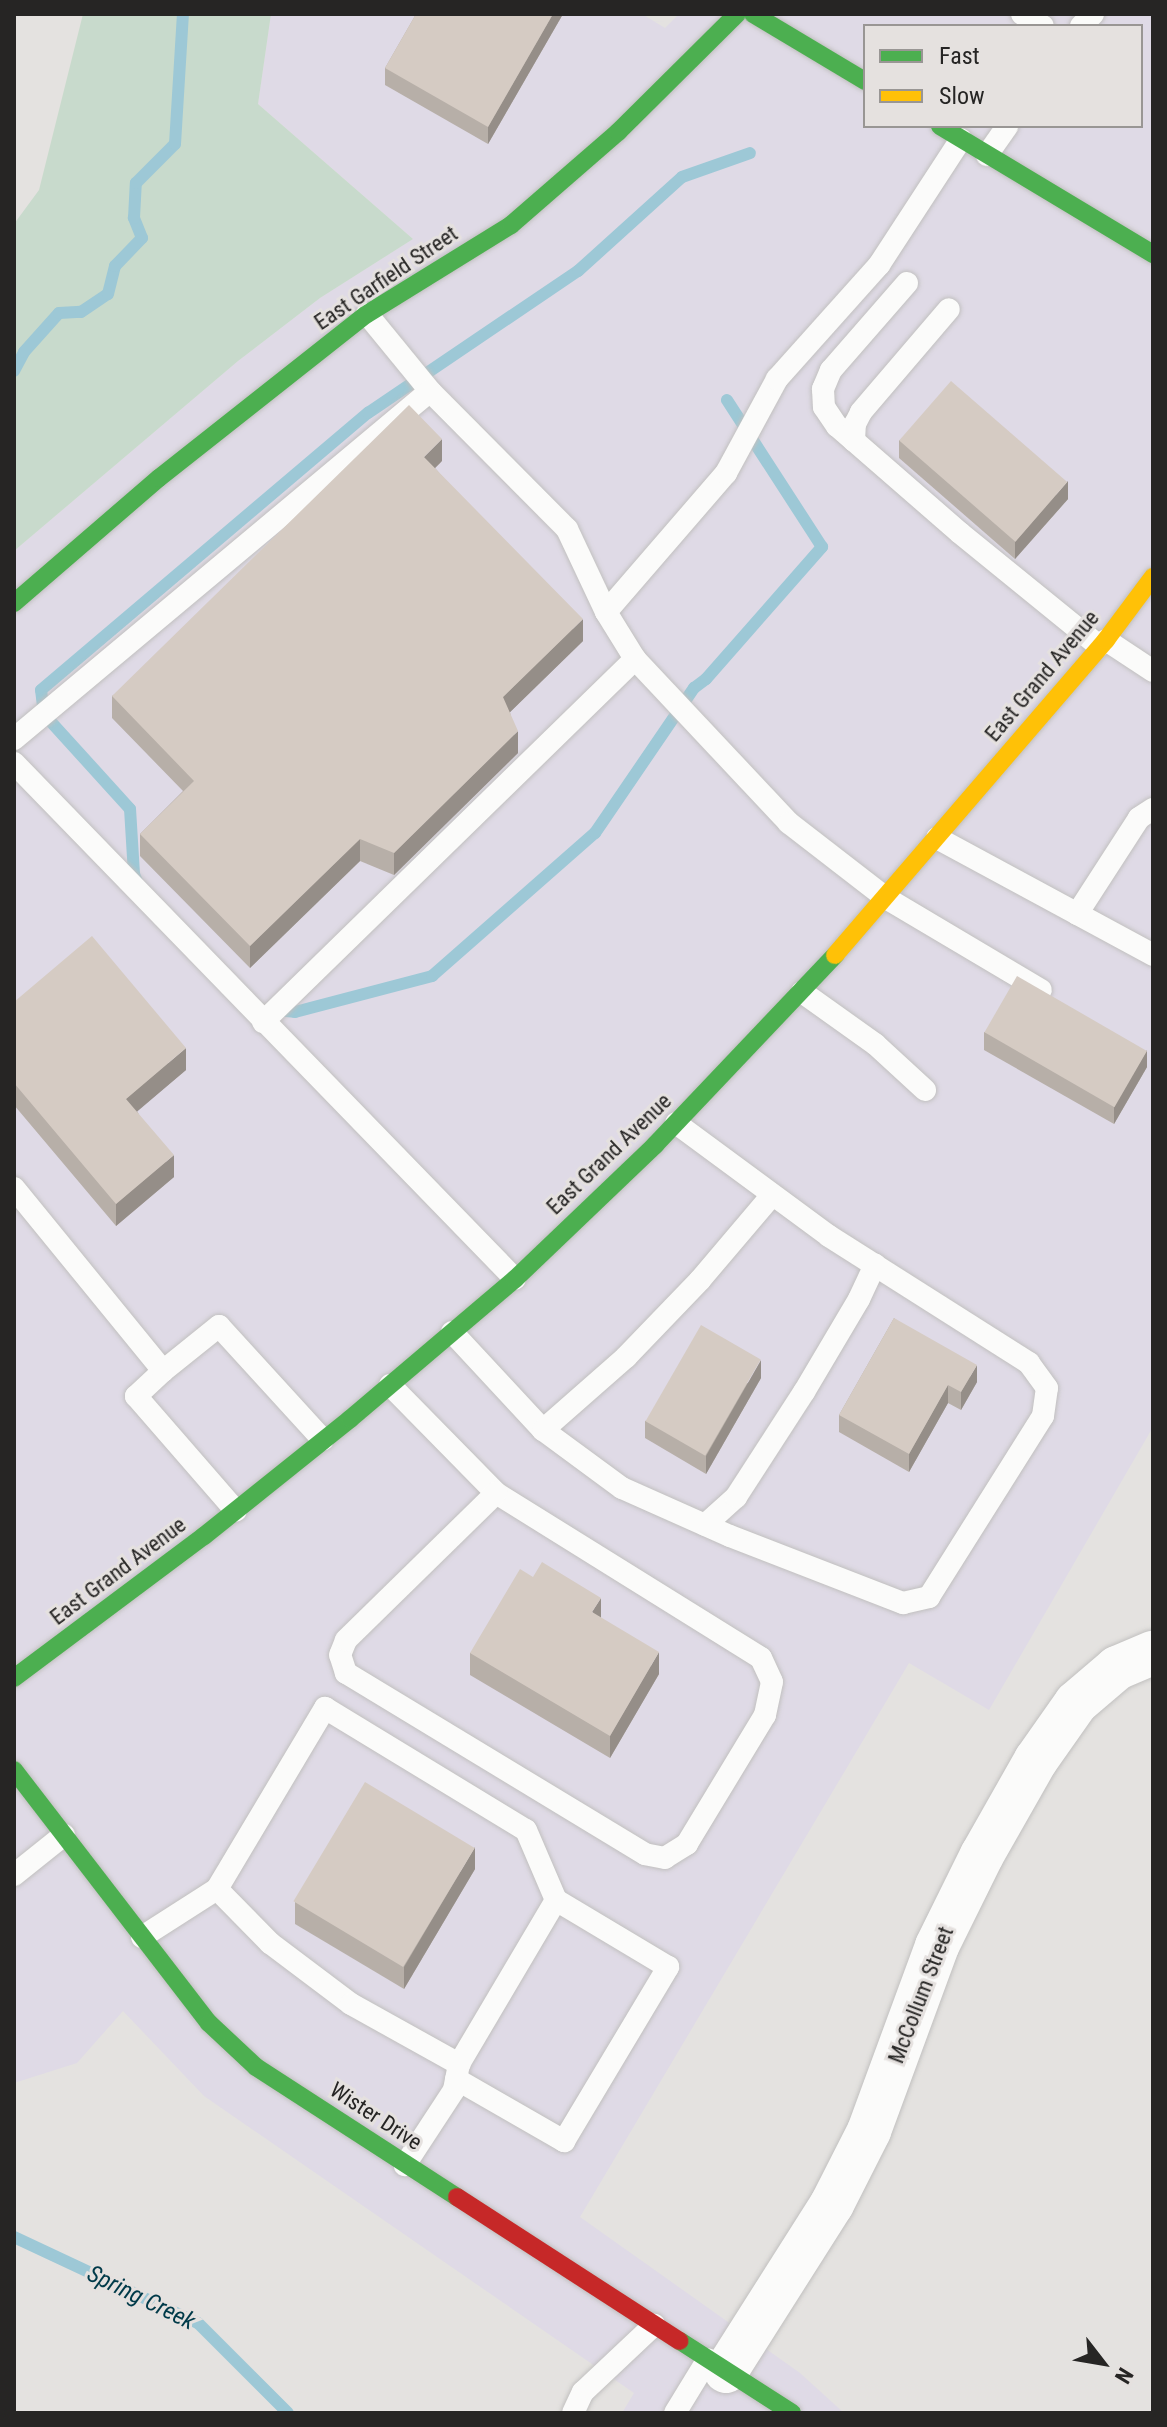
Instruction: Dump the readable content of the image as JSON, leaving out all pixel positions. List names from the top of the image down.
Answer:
{
  "streets": {
    "street": [
      "East Garfield Street",
      "East Grand Avenue",
      "McCollum Street",
      "Wister Drive"
    ]
  },
  "crossings": [
    ["McCollum Street", "Wister Drive"]
  ],
  "water": ["Spring Creek"],
  "legend": ["Fast", "Slow"],
  "north": "bottom right"
}
